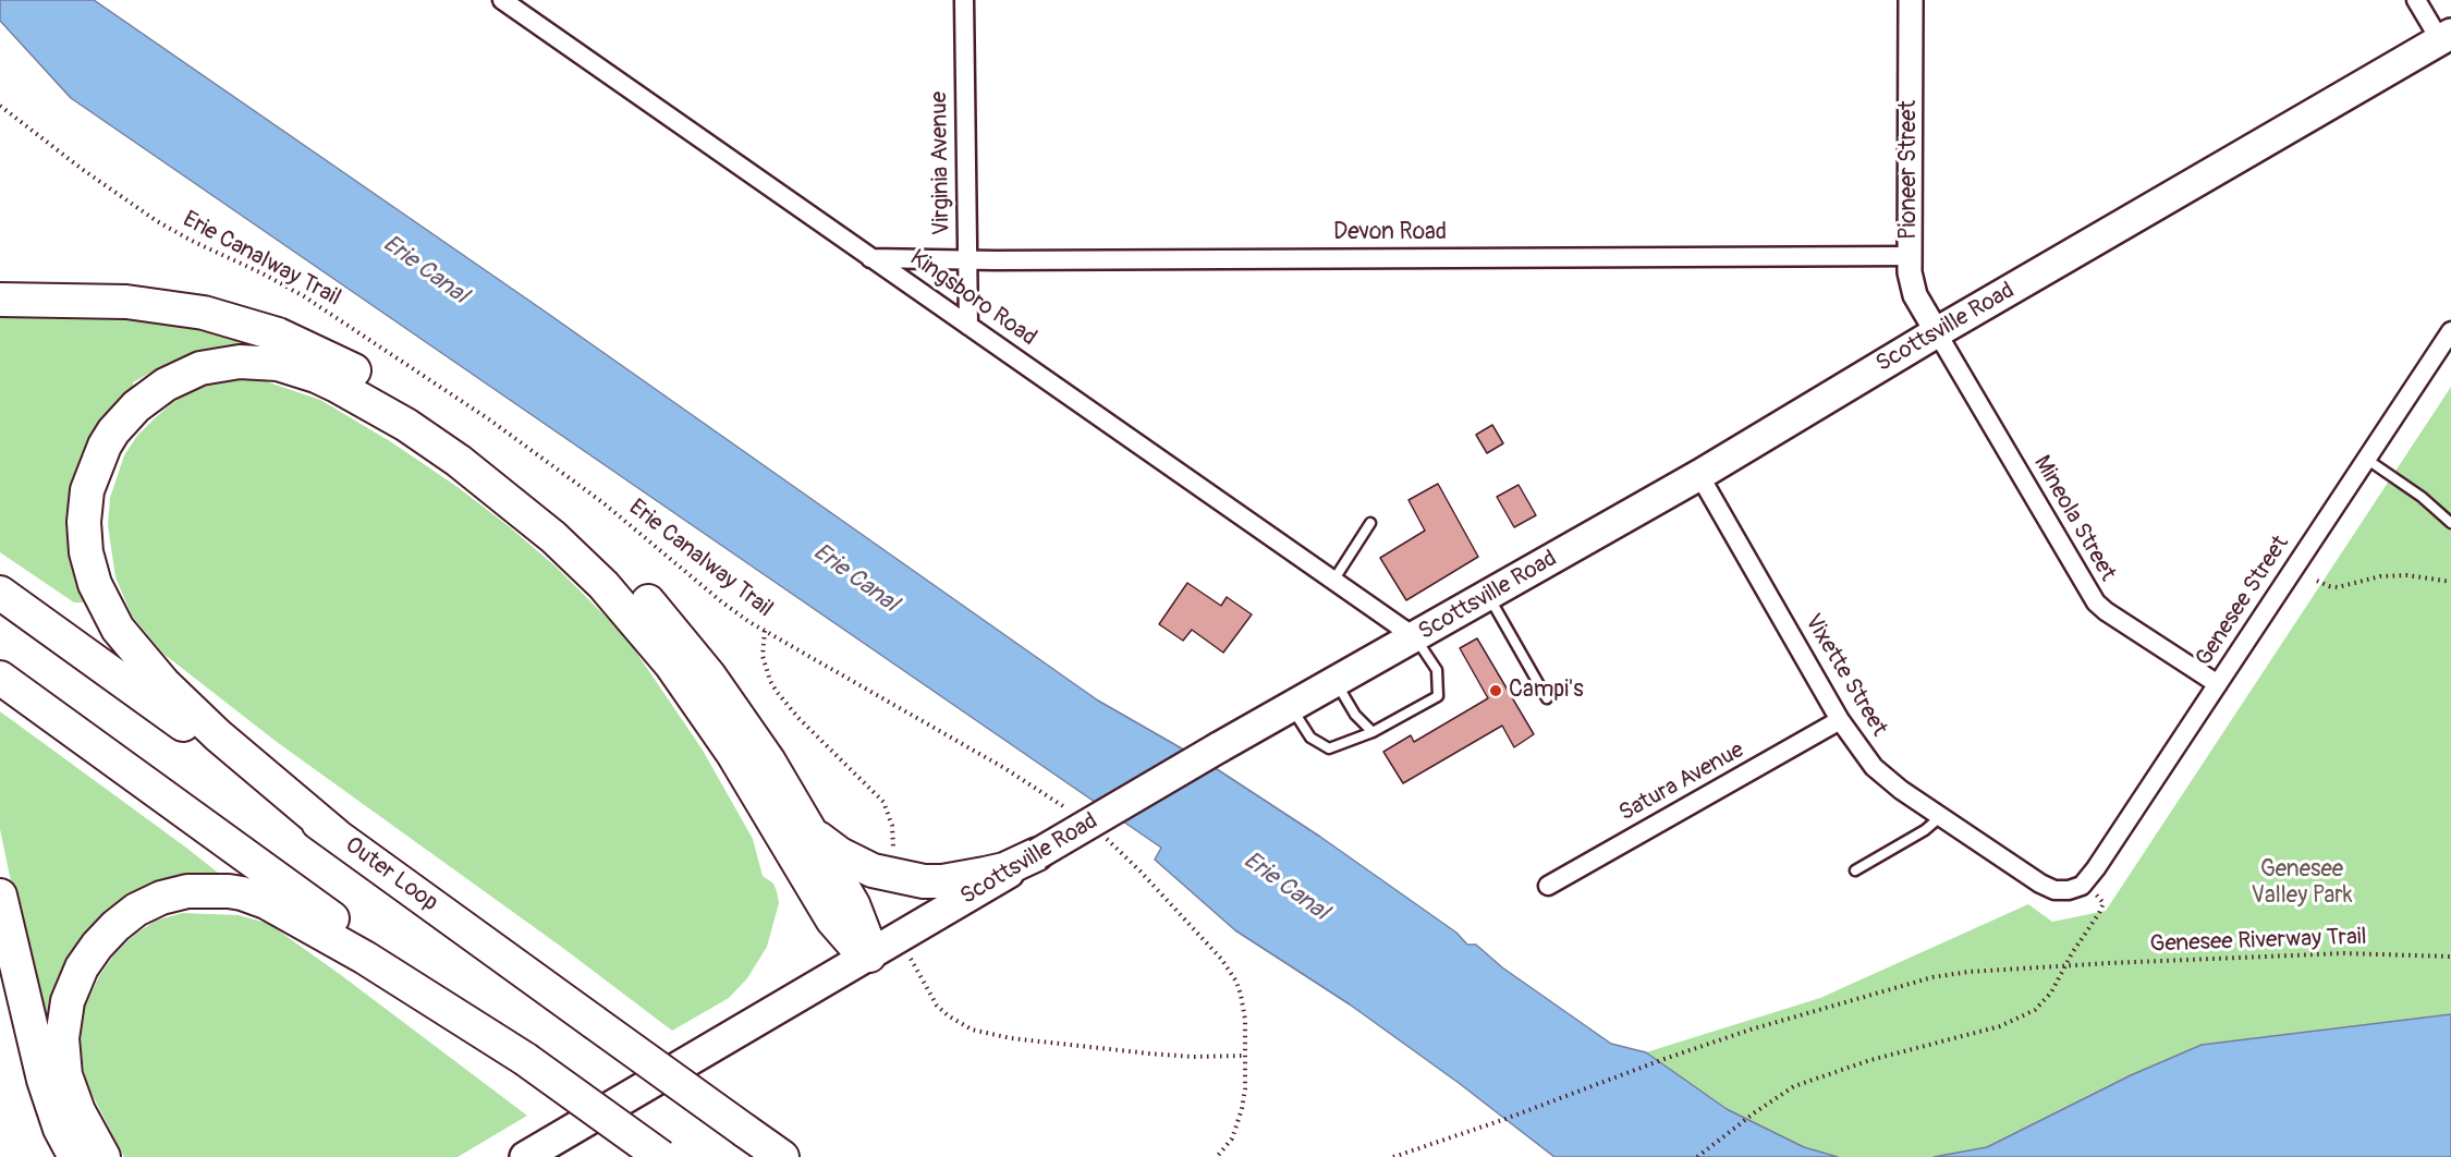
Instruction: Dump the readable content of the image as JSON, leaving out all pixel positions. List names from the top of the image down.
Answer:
{
  "streets": {
    "highway": ["Outer Loop"],
    "main road": ["Scottsville Road"],
    "street": [
      "Virginia Avenue",
      "Pioneer Street",
      "Devon Road",
      "Kingsboro Road",
      "Mineola Street",
      "Genesee Street",
      "Vixette Street",
      "Satura Avenue"
    ],
    "path": ["Erie Canalway Trail", "Genesee Riverway Trail"]
  },
  "crossings": [
    ["Virginia Avenue", "Devon Road"],
    ["Virginia Avenue", "Kingsboro Road"],
    ["Pioneer Street", "Devon Road"],
    ["Pioneer Street", "Scottsville Road"],
    ["Pioneer Street", "Mineola Street"],
    ["Devon Road", "Kingsboro Road"],
    ["Kingsboro Road", "Scottsville Road"],
    ["Scottsville Road", "Mineola Street"],
    ["Scottsville Road", "Vixette Street"],
    ["Mineola Street", "Genesee Street"],
    ["Genesee Street", "Vixette Street"],
    ["Vixette Street", "Satura Avenue"]
  ],
  "water": ["Erie Canal"],
  "parks": ["Genesee Valley Park"],
  "places": ["Campi's"]
}
